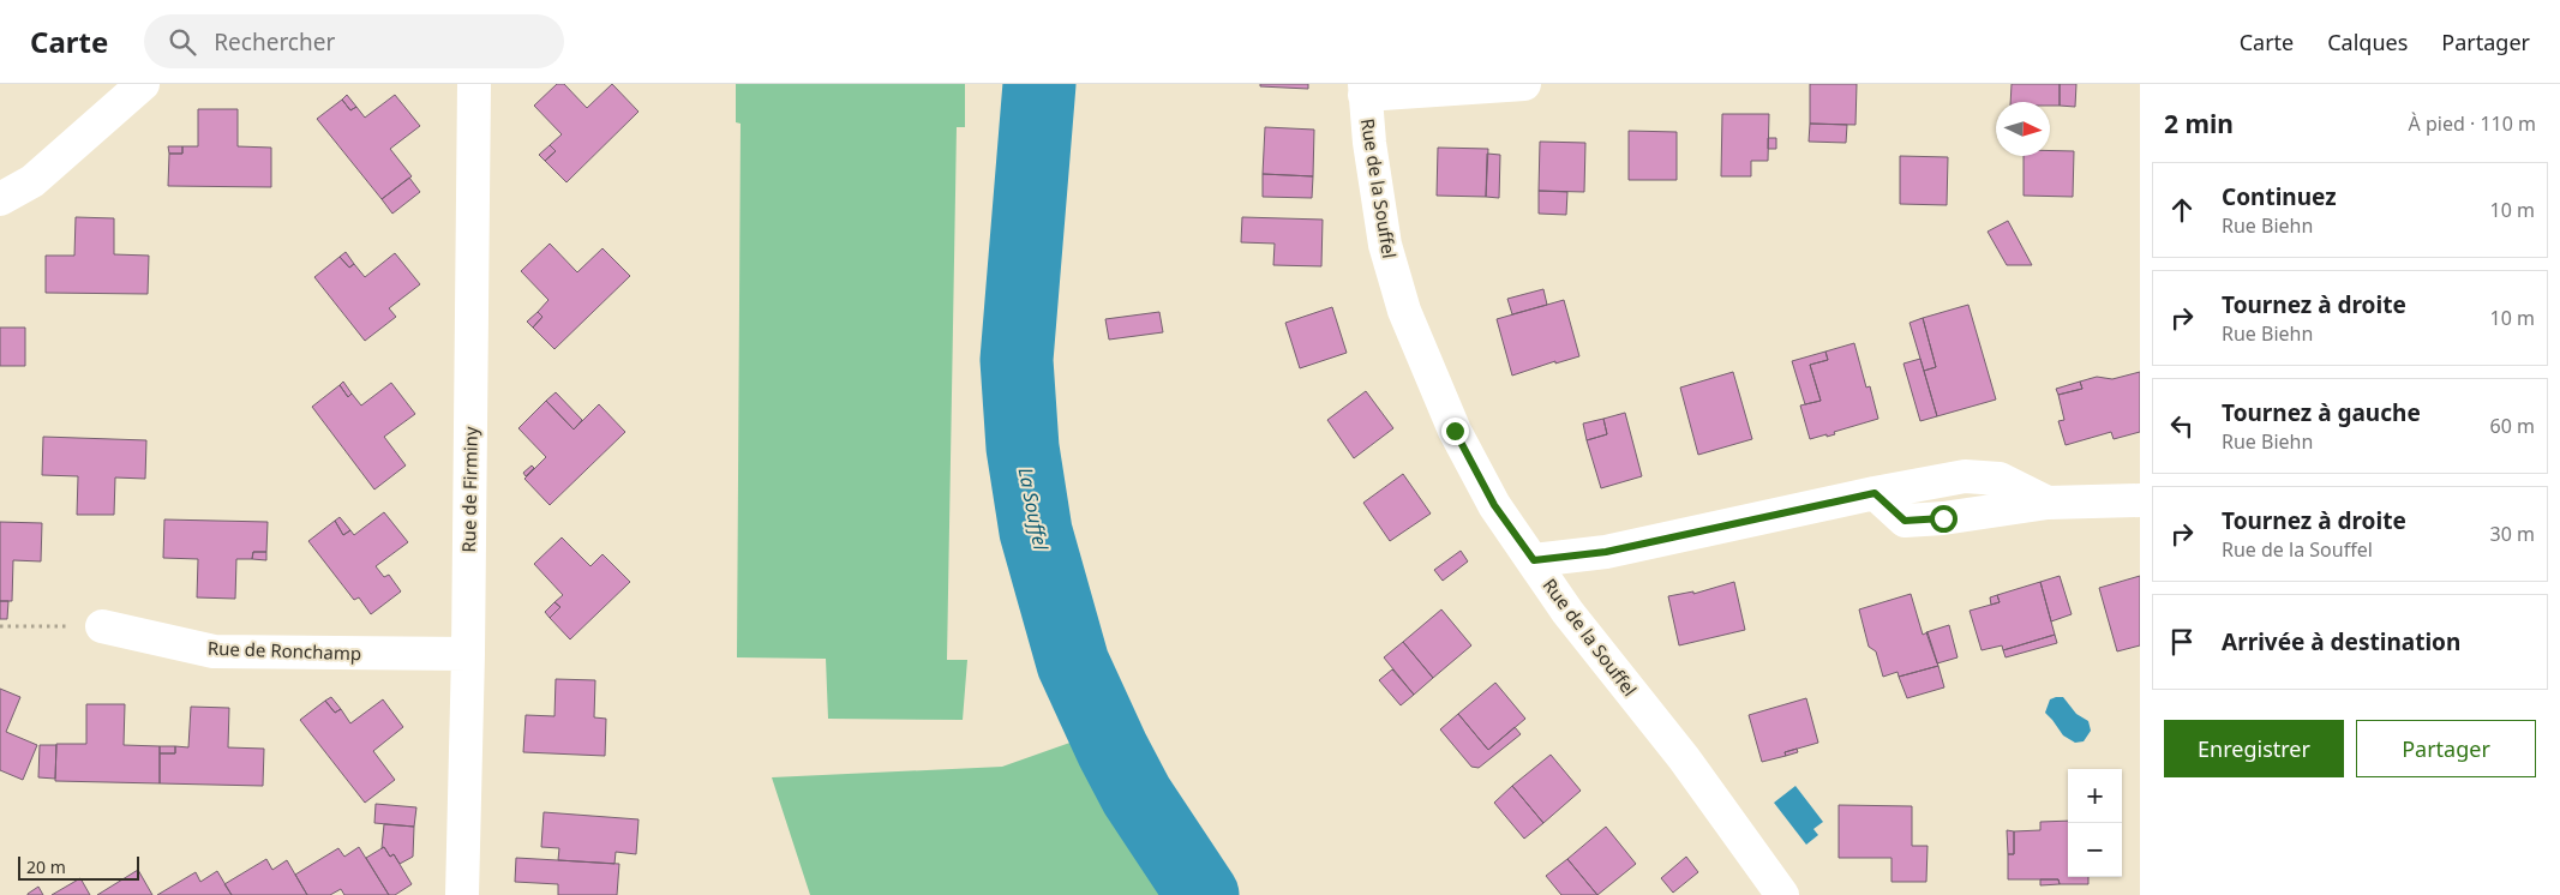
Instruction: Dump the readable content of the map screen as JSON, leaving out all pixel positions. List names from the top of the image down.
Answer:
{
  "streets": {
    "street": ["Rue de la Souffel", "Rue de Firminy", "Rue de Ronchamp"]
  },
  "crossings": [
    ["Rue de Firminy", "Rue de Ronchamp"]
  ],
  "water": ["La Souffel"],
  "scale_bar": "20 m",
  "north": "right",
  "page": {
    "header": "Carte",
    "search": "Rechercher",
    "nav": ["Carte", "Calques", "Partager"],
    "heading": ["2 min", "À pied · 110 m"],
    "list": [
      ["Continuez", "Rue Biehn", "10 m"],
      ["Tournez à droite", "Rue Biehn", "10 m"],
      ["Tournez à gauche", "Rue Biehn", "60 m"],
      ["Tournez à droite", "Rue de la Souffel", "30 m"],
      "Arrivée à destination"
    ],
    "buttons": ["Enregistrer", "Partager"],
    "map_buttons": ["+", "−"],
    "scale": "20 m"
  }
}
